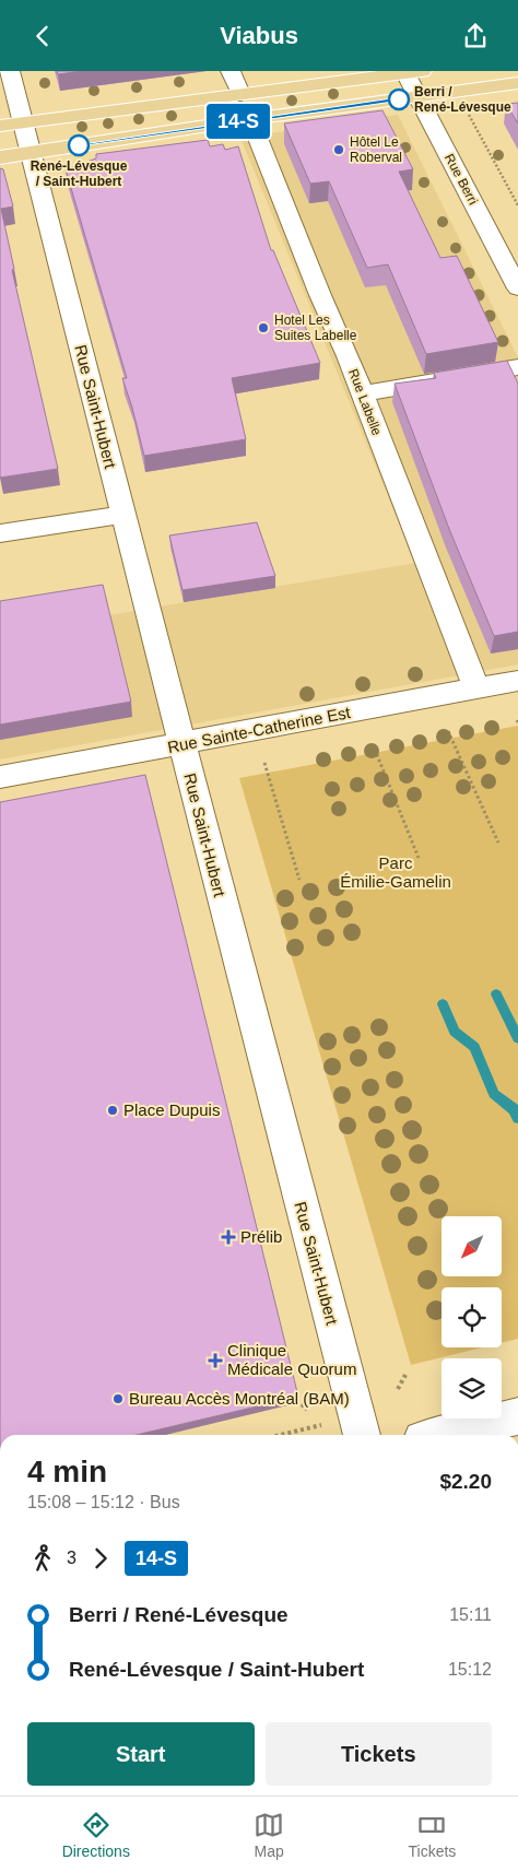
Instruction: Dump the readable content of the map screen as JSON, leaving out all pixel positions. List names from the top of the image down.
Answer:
{
  "streets": {
    "street": [
      "Rue Berri",
      "Rue Labelle",
      "Rue Saint-Hubert",
      "Rue Sainte-Catherine Est"
    ]
  },
  "crossings": [
    ["Rue Labelle", "Rue Sainte-Catherine Est"],
    ["Rue Saint-Hubert", "Rue Sainte-Catherine Est"]
  ],
  "parks": ["Parc Émilie-Gamelin"],
  "places": {
    "other": [
      "Berri / René-Lévesque",
      "René-Lévesque / Saint-Hubert",
      "Hôtel Le Roberval",
      "Hotel Les Suites Labelle",
      "Place Dupuis",
      "Bureau Accès Montréal (BAM)"
    ],
    "health": ["Prélib", "Clinique Médicale Quorum"]
  },
  "lines": ["bus line 14-S"],
  "north": "bottom left",
  "page": {
    "header": "Viabus",
    "on_map": "14-S",
    "heading": ["4 min", "15:08 – 15:12 · Bus", "$2.20"],
    "legs": ["3", "14-S"],
    "list": [
      {
        "name": "Berri / René-Lévesque",
        "value": "15:11"
      },
      {
        "name": "René-Lévesque / Saint-Hubert",
        "value": "15:12"
      }
    ],
    "buttons": ["Start", "Tickets"],
    "tabs": ["Directions", "Map", "Tickets"]
  }
}
